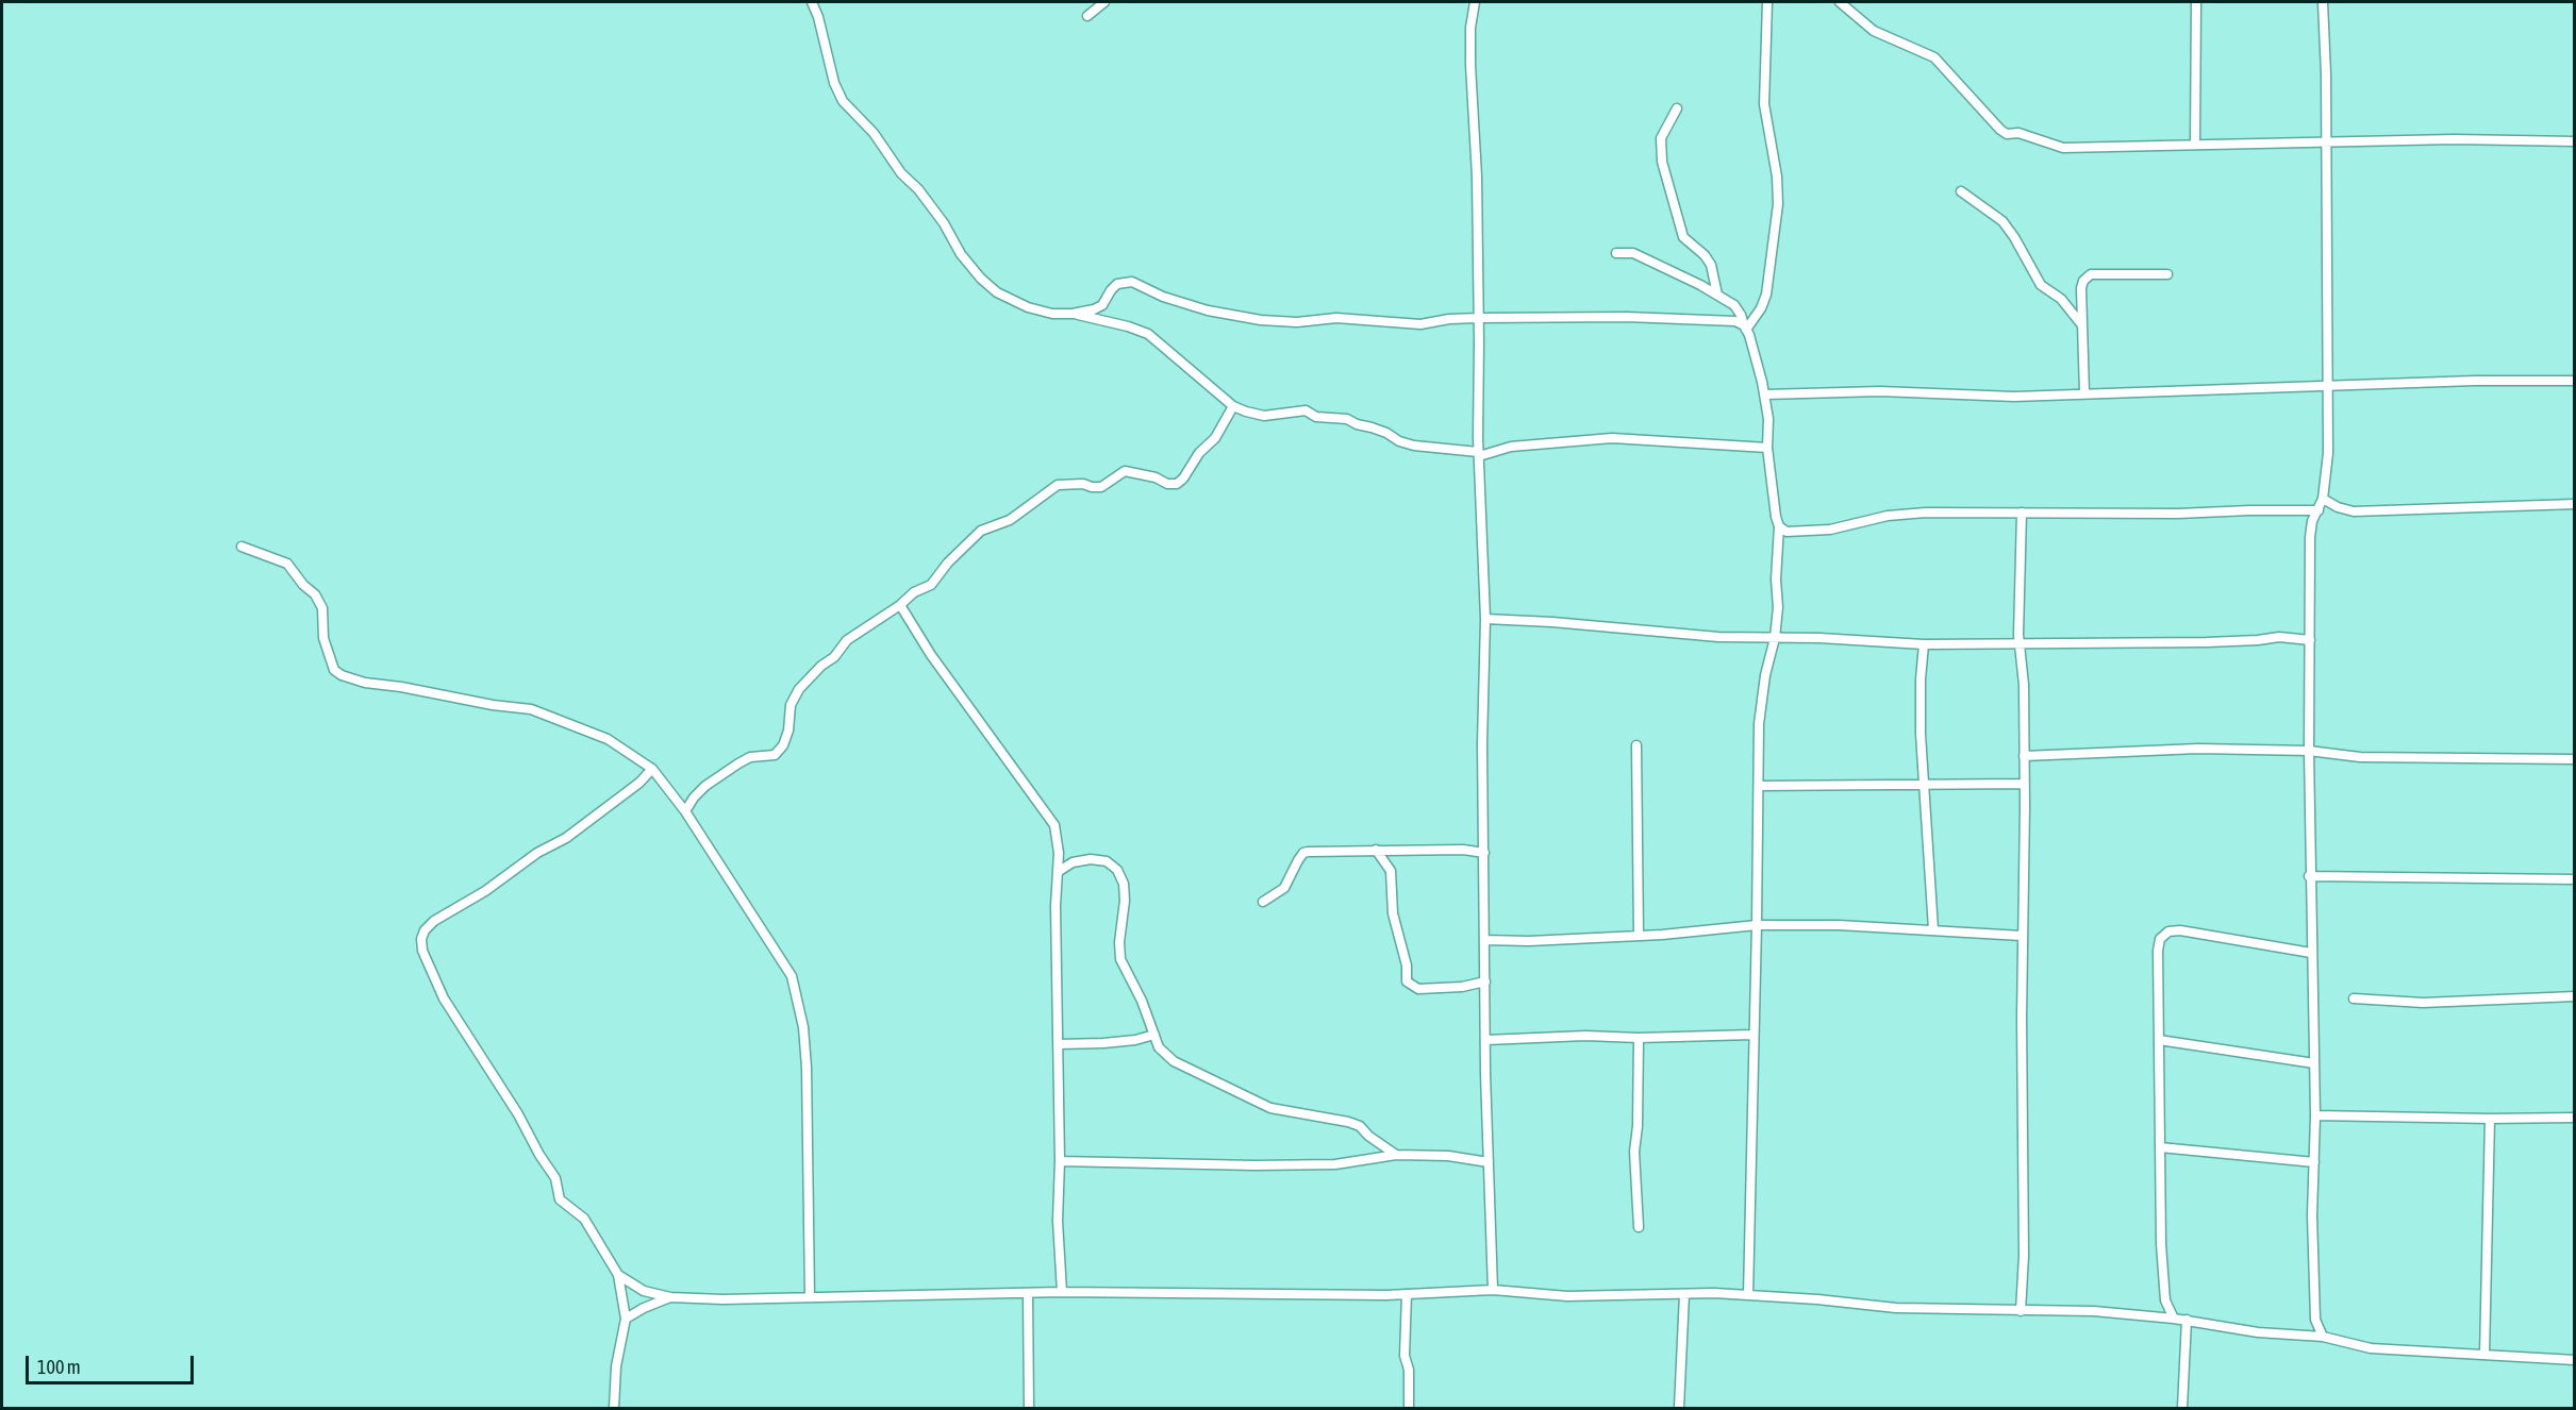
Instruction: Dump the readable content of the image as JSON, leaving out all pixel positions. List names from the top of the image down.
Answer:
{
  "scale_bar": "100 m"
}
